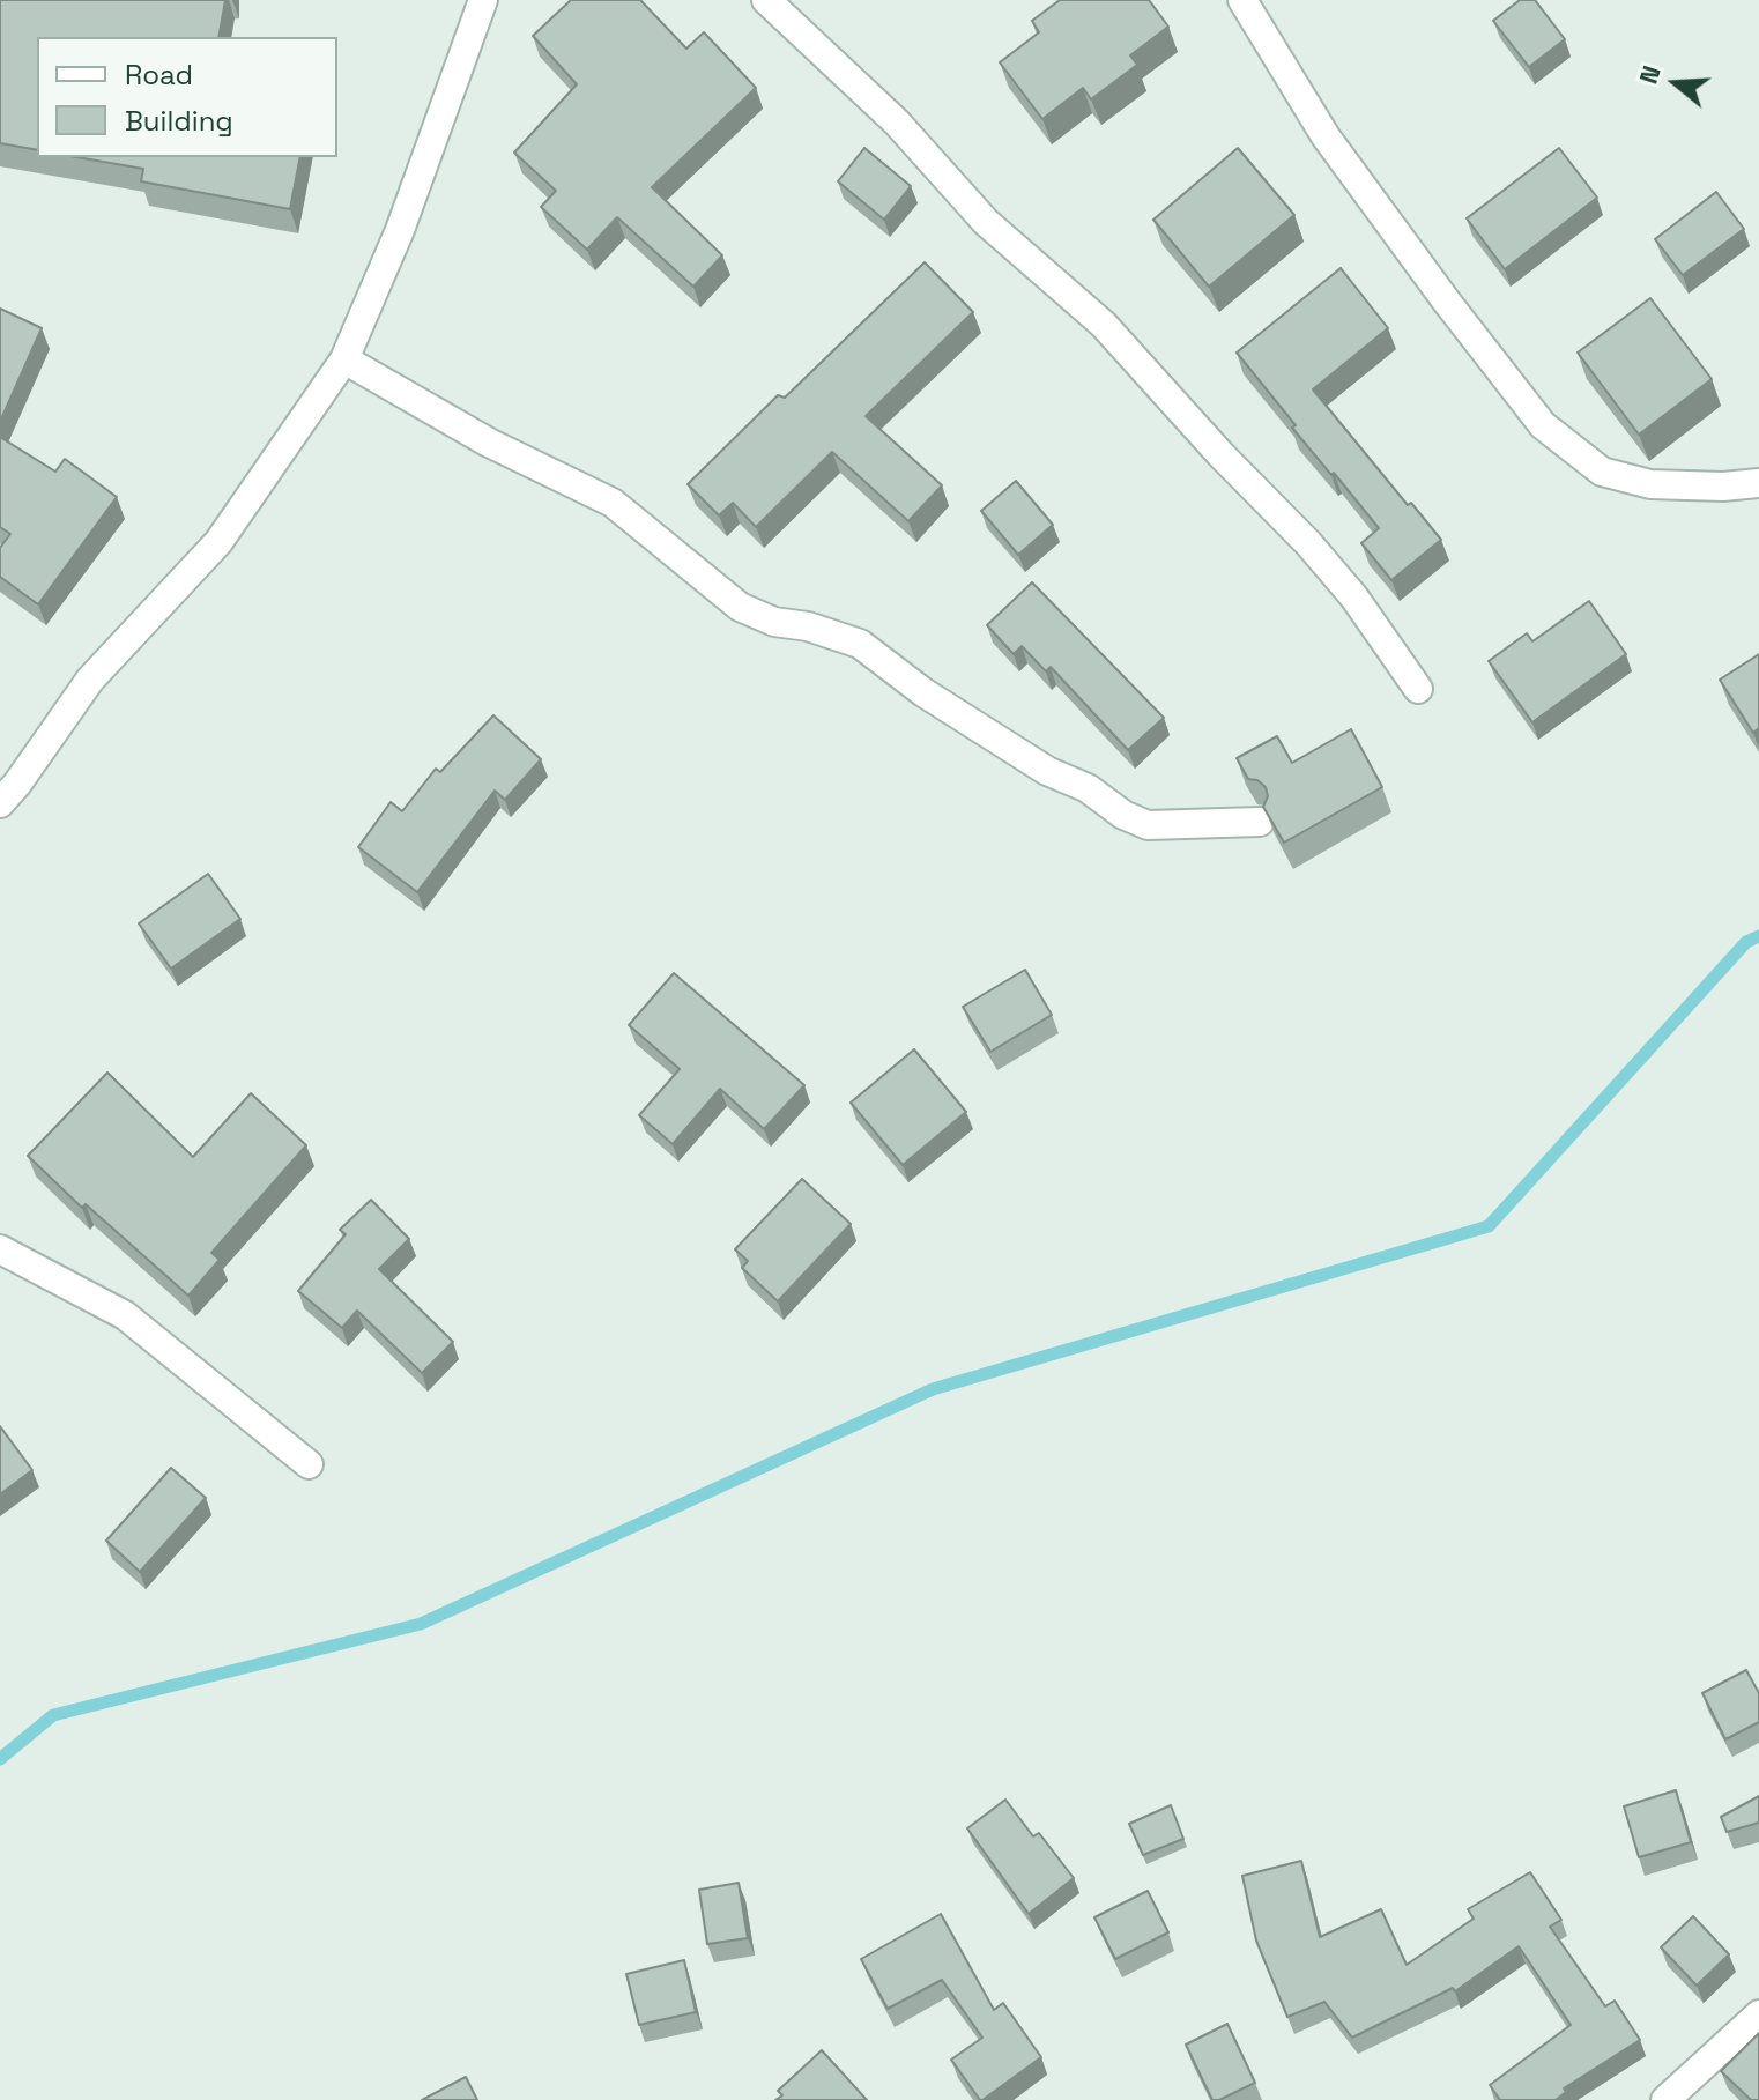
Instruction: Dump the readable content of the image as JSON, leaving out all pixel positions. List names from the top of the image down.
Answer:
{
  "legend": ["Road", "Building"],
  "north": "left"
}
